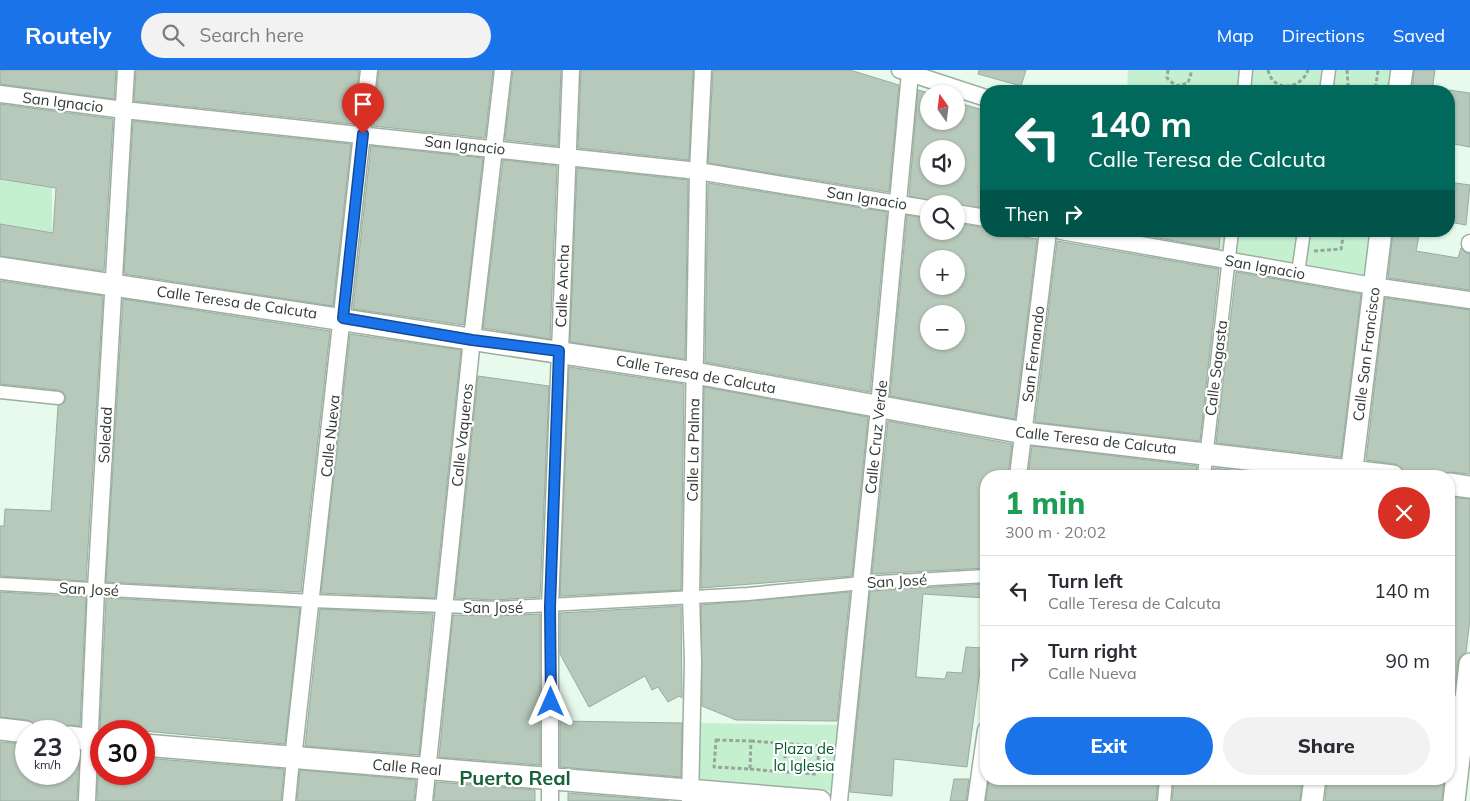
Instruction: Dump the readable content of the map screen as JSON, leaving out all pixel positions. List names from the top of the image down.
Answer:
{
  "streets": {
    "street": [
      "San Ignacio",
      "Calle Ancha",
      "Calle Teresa de Calcuta",
      "San Fernando",
      "Calle San Francisco",
      "Calle Sagasta",
      "Soledad",
      "Calle Vaqueros",
      "Calle Nueva",
      "Calle Cruz Verde",
      "Calle La Palma",
      "San José",
      "Calle Real"
    ]
  },
  "crossings": [
    ["San Ignacio", "Calle Ancha"],
    ["San Ignacio", "Calle San Francisco"],
    ["San Ignacio", "Calle Sagasta"],
    ["San Ignacio", "Soledad"],
    ["San Ignacio", "Calle Vaqueros"],
    ["San Ignacio", "Calle Nueva"],
    ["San Ignacio", "Calle Cruz Verde"],
    ["San Ignacio", "Calle La Palma"],
    ["Calle Ancha", "Calle Teresa de Calcuta"],
    ["Calle Ancha", "San José"],
    ["Calle Ancha", "Calle Real"],
    ["Calle Teresa de Calcuta", "San Fernando"],
    ["Calle Teresa de Calcuta", "Calle Sagasta"],
    ["Calle Teresa de Calcuta", "Soledad"],
    ["Calle Teresa de Calcuta", "Calle Vaqueros"],
    ["Calle Teresa de Calcuta", "Calle Nueva"],
    ["Calle Teresa de Calcuta", "Calle Cruz Verde"],
    ["Calle Teresa de Calcuta", "Calle La Palma"],
    ["Soledad", "San José"],
    ["Calle Vaqueros", "San José"],
    ["Calle Vaqueros", "Calle Real"],
    ["Calle Nueva", "San José"],
    ["Calle Nueva", "Calle Real"],
    ["Calle Cruz Verde", "San José"],
    ["Calle La Palma", "San José"],
    ["Calle La Palma", "Calle Real"]
  ],
  "districts": ["Puerto Real"],
  "parks": ["Plaza de la Iglesia"],
  "north": "top",
  "page": {
    "header": "Routely",
    "search": "Search here",
    "nav": ["Map", "Directions", "Saved"],
    "map_buttons": ["+", "−"],
    "turn": ["140 m", "Calle Teresa de Calcuta"],
    "then": "Then",
    "heading": ["1 min", "300 m · 20:02"],
    "list": [
      {
        "name": "Turn left",
        "note": "Calle Teresa de Calcuta",
        "value": "140 m"
      },
      {
        "name": "Turn right",
        "note": "Calle Nueva",
        "value": "90 m"
      }
    ],
    "buttons": ["Exit", "Share"],
    "speed": "23 km/h",
    "limit": "30"
  }
}
